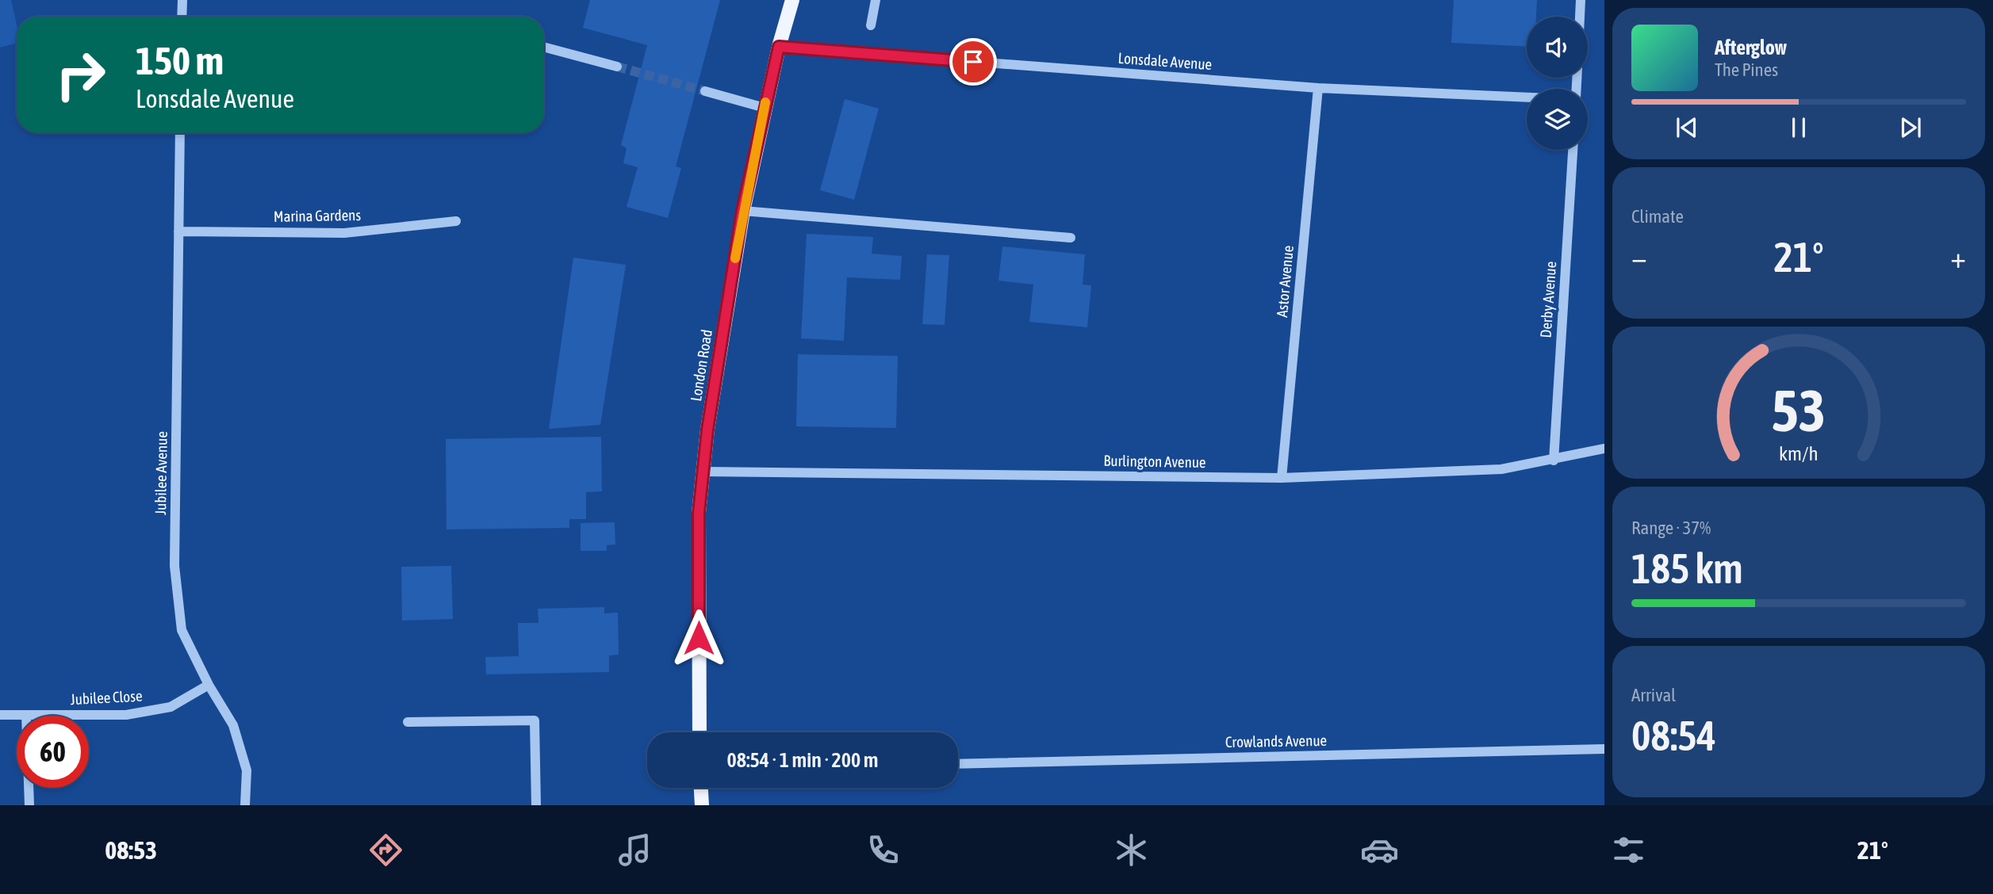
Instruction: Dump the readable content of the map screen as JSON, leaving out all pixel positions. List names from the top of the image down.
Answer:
{
  "streets": {
    "main road": ["London Road"],
    "street": [
      "Lonsdale Avenue",
      "Marina Gardens",
      "Astor Avenue",
      "Derby Avenue",
      "Burlington Avenue",
      "Jubilee Avenue",
      "Jubilee Close",
      "Crowlands Avenue"
    ]
  },
  "crossings": [
    ["Lonsdale Avenue", "Astor Avenue"],
    ["Lonsdale Avenue", "London Road"],
    ["Marina Gardens", "Jubilee Avenue"],
    ["Astor Avenue", "Burlington Avenue"],
    ["Derby Avenue", "Burlington Avenue"],
    ["London Road", "Burlington Avenue"],
    ["Jubilee Avenue", "Jubilee Close"]
  ],
  "page": {
    "turn": ["150 m", "Lonsdale Avenue"],
    "song": ["Afterglow", "The Pines"],
    "tile": [
      "Climate",
      ["Range · 37%", "185 km"],
      ["Arrival", "08:54"]
    ],
    "heat": ["−", "21°", "+"],
    "limit": "60",
    "trip": "08:54 · 1 min · 200 m",
    "tabs": ["08:53", "21°"],
    "gauge": ["53", "km/h"]
  }
}
